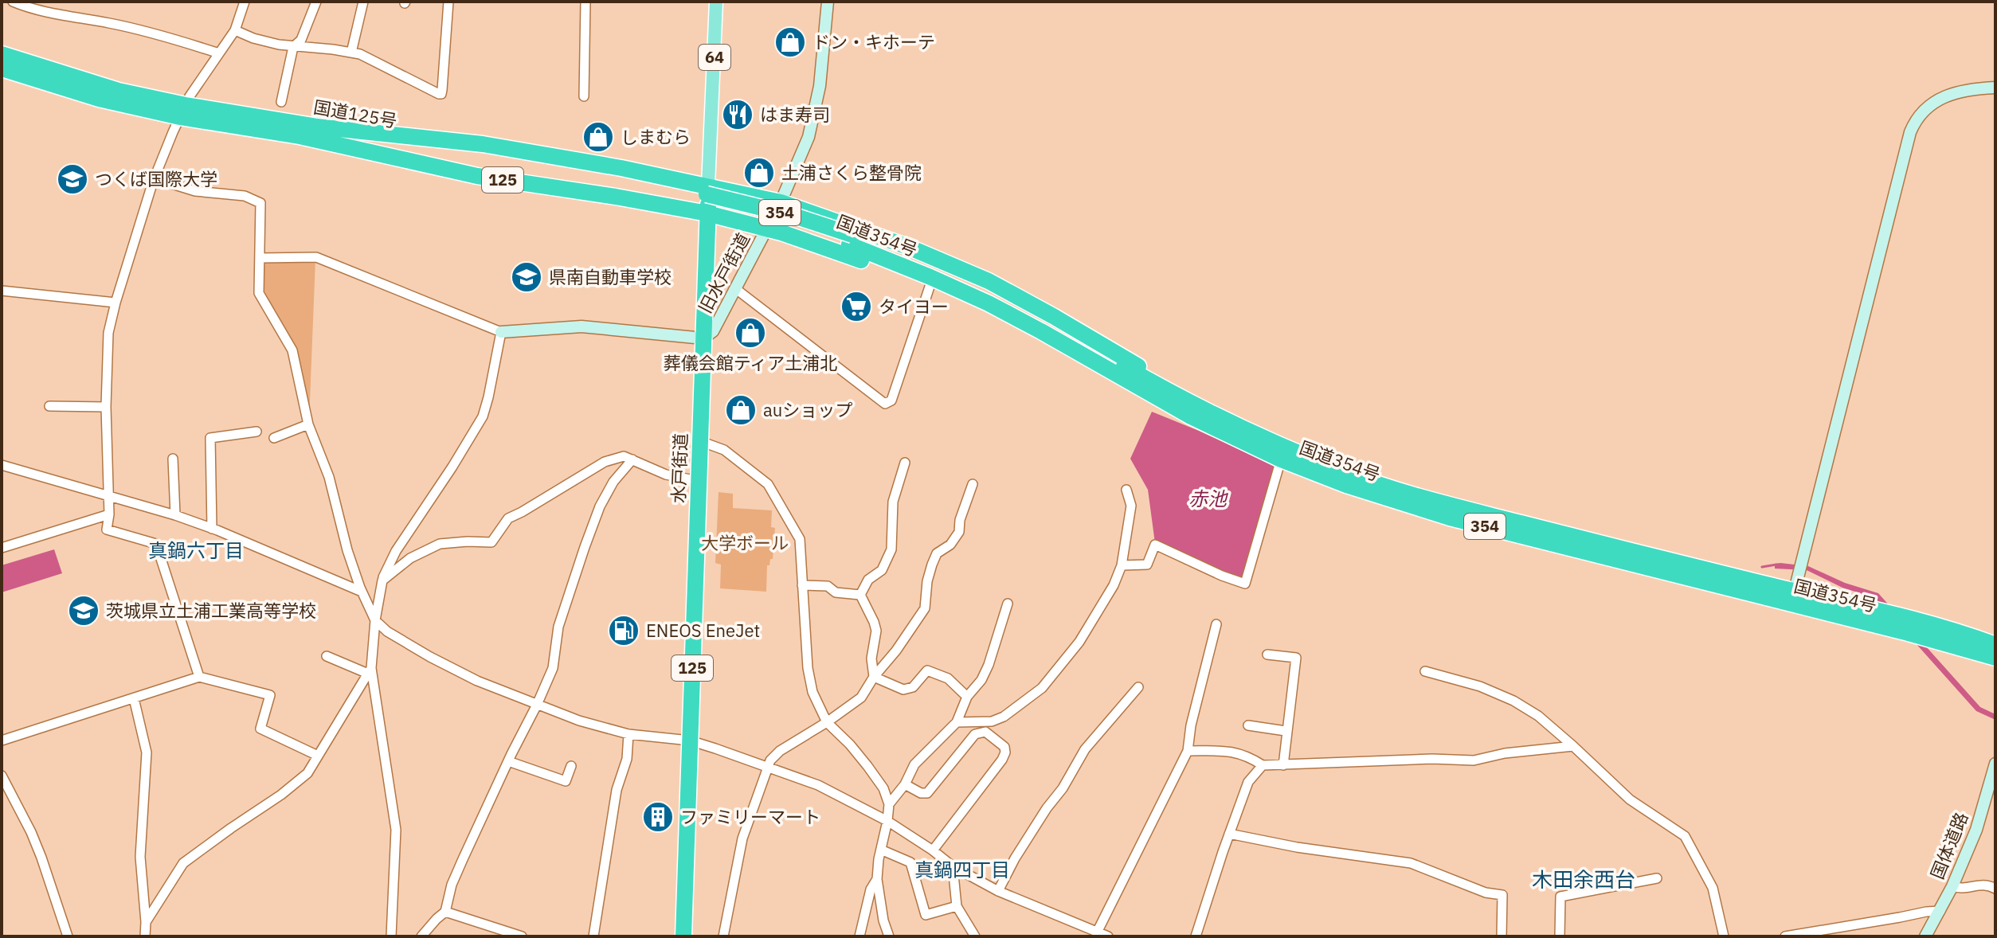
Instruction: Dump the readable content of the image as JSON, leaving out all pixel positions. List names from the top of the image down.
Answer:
{
  "streets": {
    "highway": [
      "国道125号",
      "125",
      "354",
      "国道354号",
      "水戸街道"
    ],
    "main road": ["64"],
    "street": ["旧水戸街道", "国体道路"]
  },
  "crossings": [
    ["国道125号", "125"],
    ["国道125号", "国道354号"],
    ["国道125号", "水戸街道"],
    ["125", "国道354号"],
    ["125", "水戸街道"],
    ["国道354号", "水戸街道"],
    ["旧水戸街道", "水戸街道"]
  ],
  "districts": ["真鍋六丁目", "真鍋四丁目", "木田余西台"],
  "water": ["赤池"],
  "parks": ["大学ボール"],
  "places": {
    "shop": [
      "ドン・キホーテ",
      "しまむら",
      "土浦さくら整骨院",
      "葬儀会館ティア土浦北",
      "auショップ"
    ],
    "restaurant": ["はま寿司"],
    "school or university": ["つくば国際大学", "県南自動車学校", "茨城県立土浦工業高等学校"],
    "supermarket": ["タイヨー"],
    "fuel station": ["ENEOS EneJet"],
    "building": ["ファミリーマート"]
  }
}
